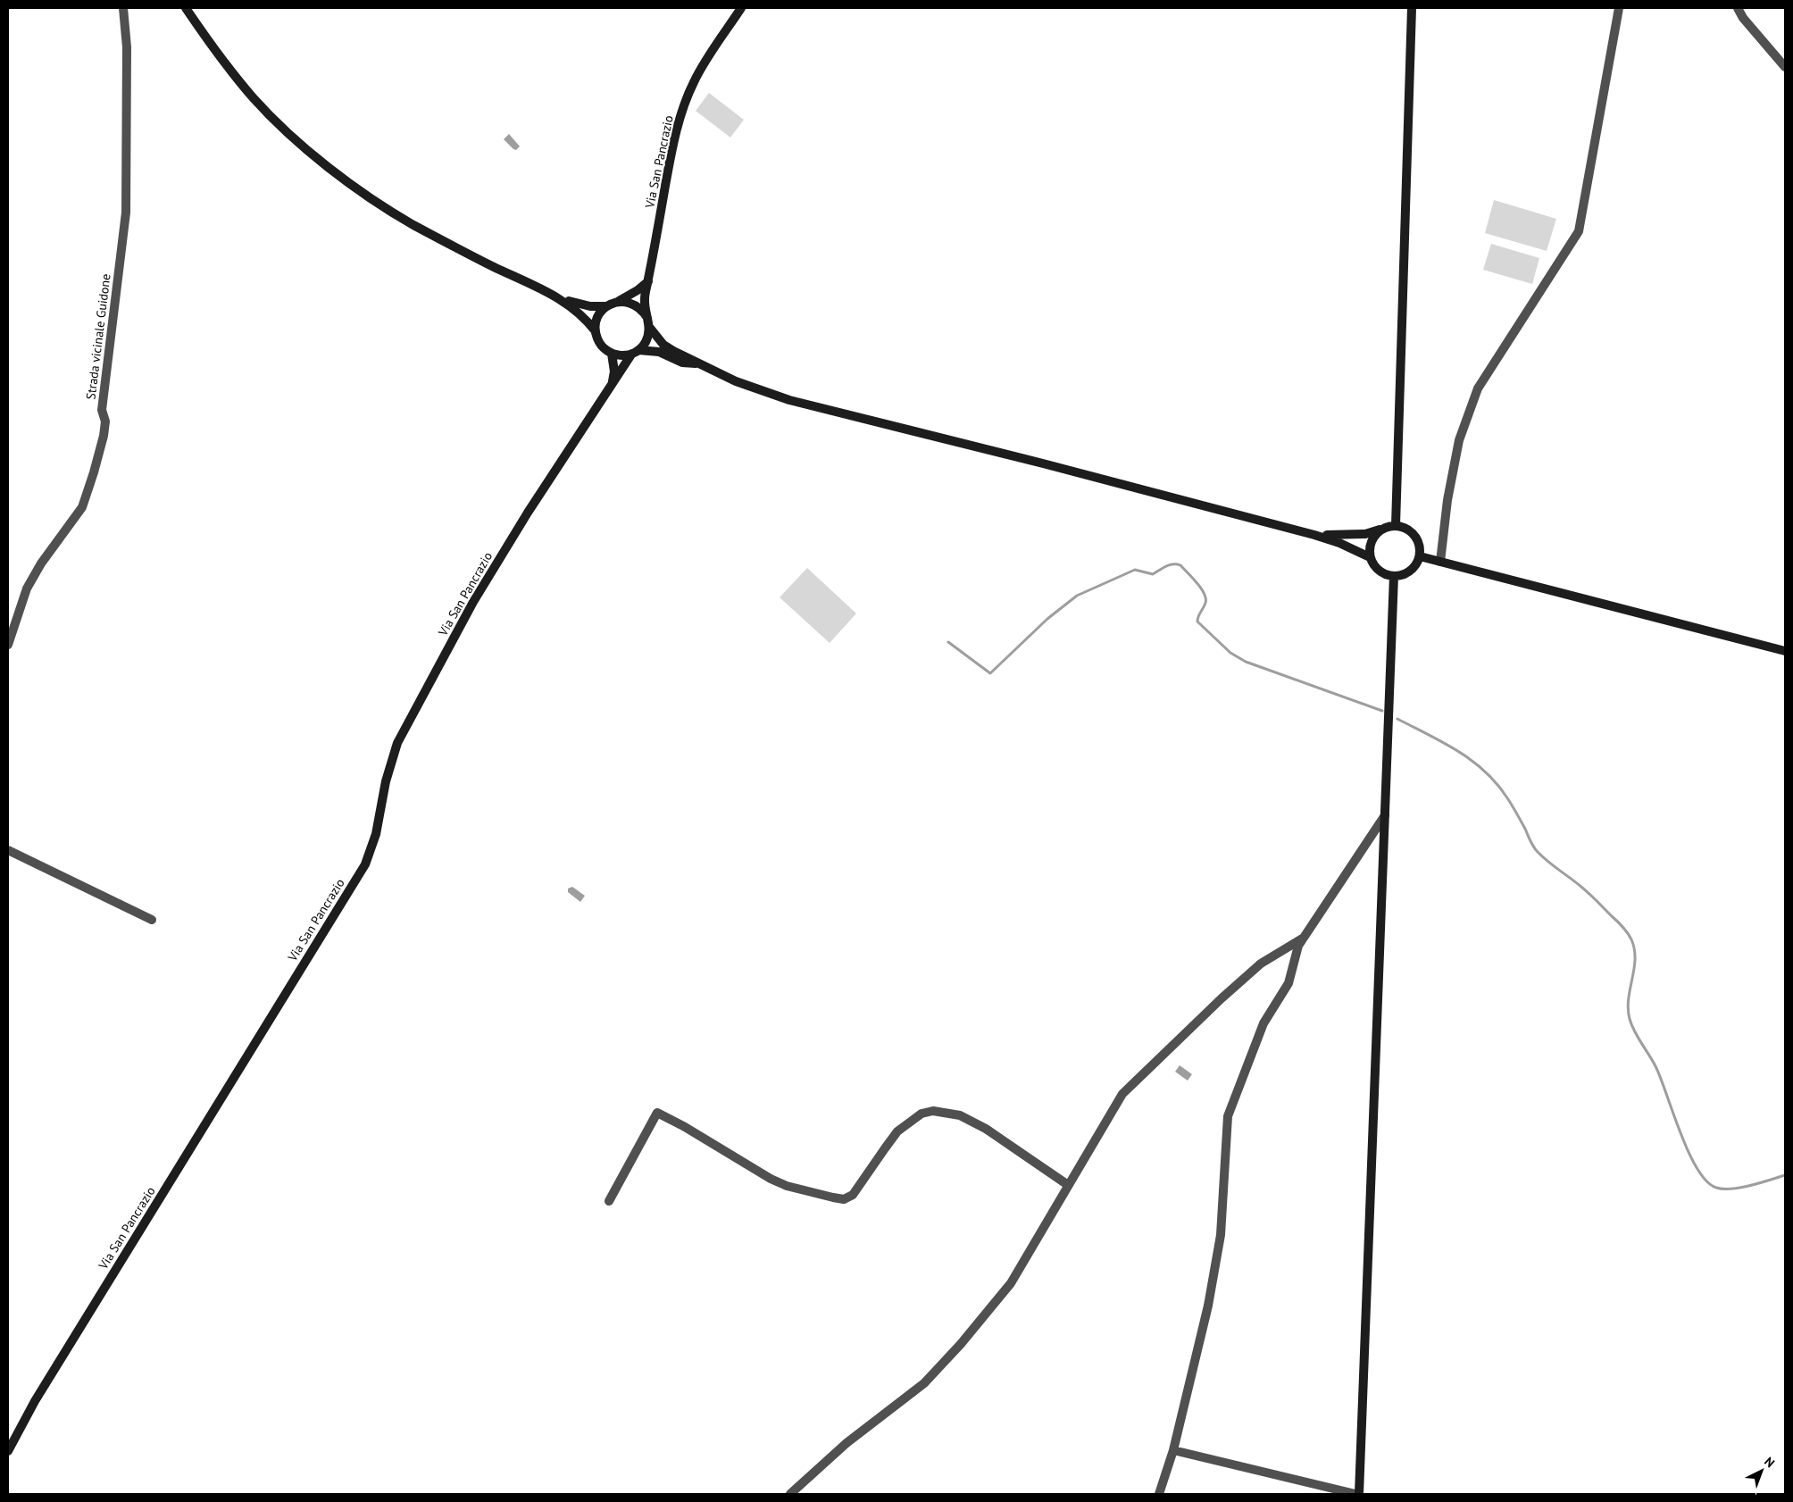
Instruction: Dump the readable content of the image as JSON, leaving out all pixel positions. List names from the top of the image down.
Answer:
{
  "streets": {
    "main road": ["Via San Pancrazio"],
    "street": ["Strada vicinale Guidone"]
  },
  "north": "top right"
}
